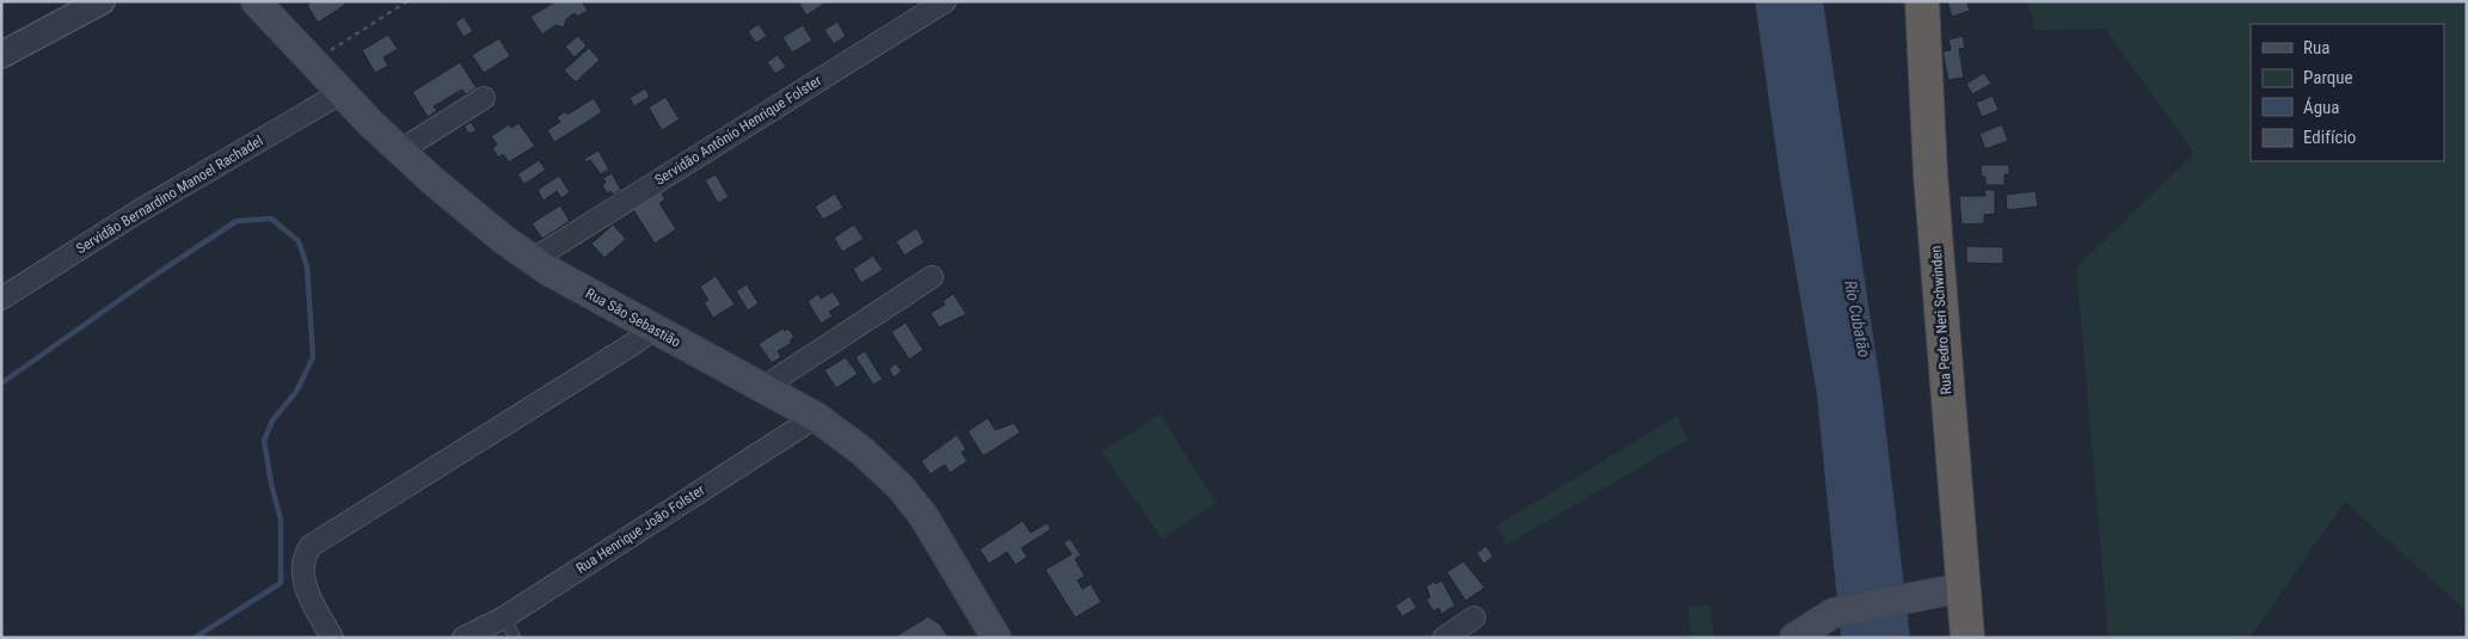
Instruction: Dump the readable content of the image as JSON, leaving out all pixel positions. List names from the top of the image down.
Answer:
{
  "streets": {
    "highway": ["Rua Pedro Neri Schwinden"],
    "main road": ["Rua São Sebastião"],
    "street": ["Servidão Antônio Henrique Folster", "Servidão Bernardino Manoel Rachadel", "Rua Henrique João Folster"]
  },
  "crossings": [
    ["Servidão Antônio Henrique Folster", "Rua São Sebastião"],
    ["Servidão Bernardino Manoel Rachadel", "Rua São Sebastião"],
    ["Rua São Sebastião", "Rua Henrique João Folster"]
  ],
  "water": ["Rio Cubatão"],
  "legend": [
    "Rua",
    "Parque",
    "Água",
    "Edifício"
  ]
}
